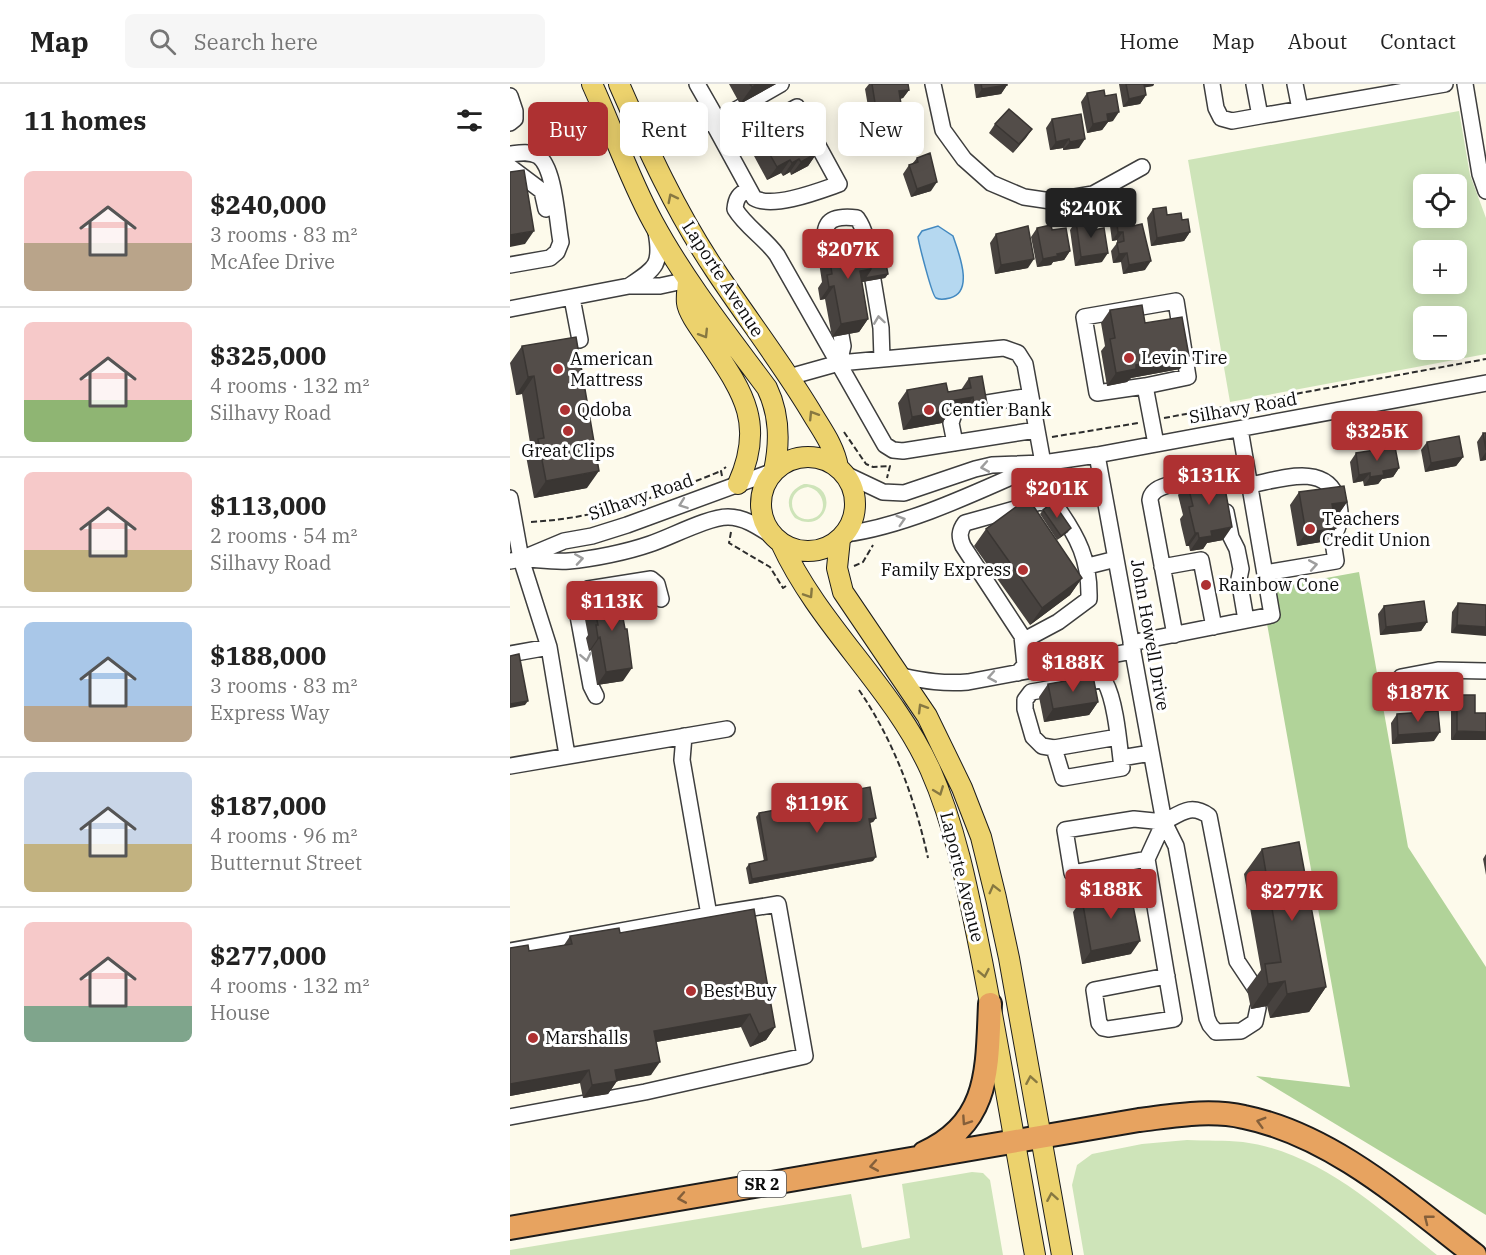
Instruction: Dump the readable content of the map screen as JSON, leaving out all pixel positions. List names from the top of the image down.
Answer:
{
  "streets": {
    "highway": ["SR 2"],
    "main road": ["Laporte Avenue"],
    "street": ["Silhavy Road", "John Howell Drive"]
  },
  "crossings": [
    ["Laporte Avenue", "Silhavy Road"],
    ["Laporte Avenue", "SR 2"],
    ["Silhavy Road", "John Howell Drive"]
  ],
  "places": [
    "Levin Tire",
    "American Mattress",
    "Qdoba",
    "Centier Bank",
    "Great Clips",
    "Teachers Credit Union",
    "Family Express",
    "Rainbow Cone",
    "Best Buy",
    "Marshalls"
  ],
  "page": {
    "header": "Map",
    "search": "Search here",
    "nav": [
      "Home",
      "Map",
      "About",
      "Contact"
    ],
    "heading": "11 homes",
    "chip": [
      "Buy",
      "Rent",
      "Filters",
      "New"
    ],
    "list": [
      {
        "name": "$240,000",
        "note": "3 rooms · 83 m² · McAfee Drive"
      },
      {
        "name": "$325,000",
        "note": "4 rooms · 132 m² · Silhavy Road"
      },
      {
        "name": "$113,000",
        "note": "2 rooms · 54 m² · Silhavy Road"
      },
      {
        "name": "$188,000",
        "note": "3 rooms · 83 m² · Express Way"
      },
      {
        "name": "$187,000",
        "note": "4 rooms · 96 m² · Butternut Street"
      },
      {
        "name": "$277,000",
        "note": "4 rooms · 132 m² · House"
      }
    ],
    "map_buttons": ["+", "−"],
    "price": [
      "$240K",
      "$207K",
      "$325K",
      "$131K",
      "$201K",
      "$113K",
      "$188K",
      "$187K",
      "$119K",
      "$188K",
      "$277K"
    ]
  }
}
